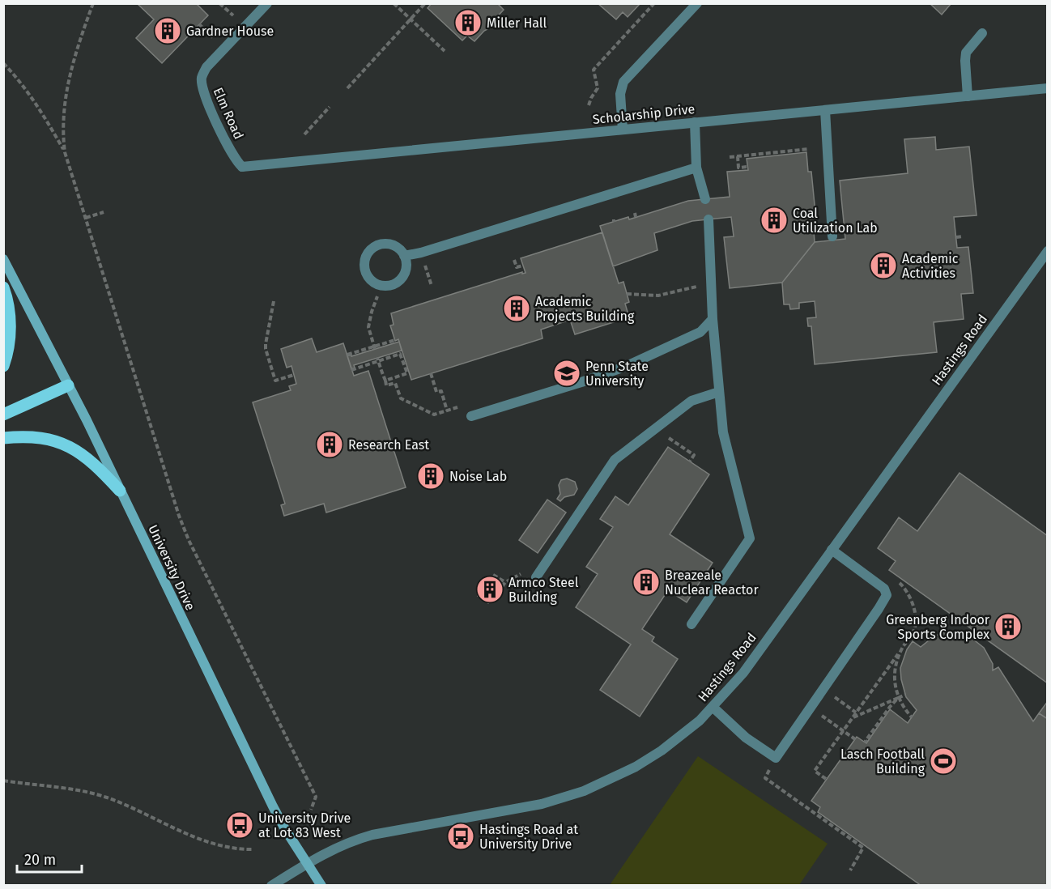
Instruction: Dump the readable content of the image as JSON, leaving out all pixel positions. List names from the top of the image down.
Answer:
{
  "streets": {
    "main road": ["University Drive"],
    "street": ["Elm Road", "Scholarship Drive", "Hastings Road"]
  },
  "crossings": [
    ["Elm Road", "Scholarship Drive"],
    ["Hastings Road", "University Drive"]
  ],
  "places": {
    "building": [
      "Miller Hall",
      "Gardner House",
      "Coal Utilization Lab",
      "Academic Activities",
      "Academic Projects Building",
      "Research East",
      "Noise Lab",
      "Breazeale Nuclear Reactor",
      "Armco Steel Building",
      "Greenberg Indoor Sports Complex"
    ],
    "school or university": ["Penn State University"],
    "sports": ["Lasch Football Building"],
    "bus stop": ["University Drive at Lot 83 West", "Hastings Road at University Drive"]
  },
  "scale_bar": "20 m"
}
